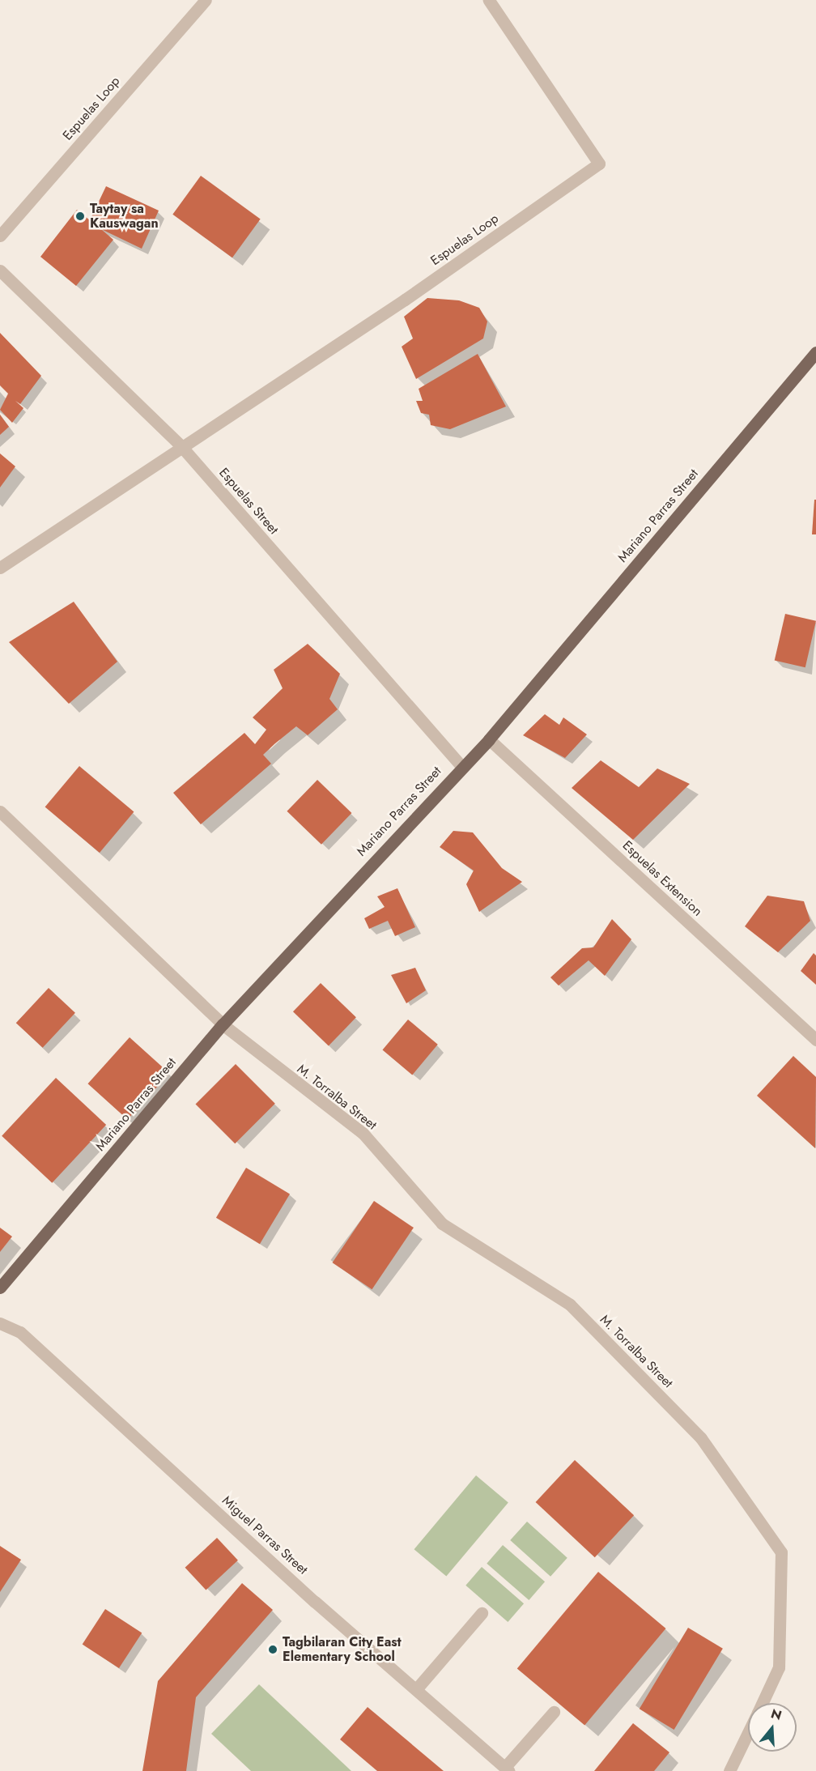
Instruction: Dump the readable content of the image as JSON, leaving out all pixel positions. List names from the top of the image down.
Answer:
{
  "streets": {
    "main road": ["Mariano Parras Street"],
    "street": [
      "Espuelas Loop",
      "Espuelas Street",
      "Espuelas Extension",
      "M. Torralba Street",
      "Miguel Parras Street"
    ]
  },
  "crossings": [
    ["Espuelas Loop", "Espuelas Street"],
    ["Espuelas Street", "Mariano Parras Street"],
    ["Mariano Parras Street", "Espuelas Extension"],
    ["Mariano Parras Street", "M. Torralba Street"]
  ],
  "places": ["Taytay sa Kauswagan", "Tagbilaran City East Elementary School"],
  "north": "top"
}
